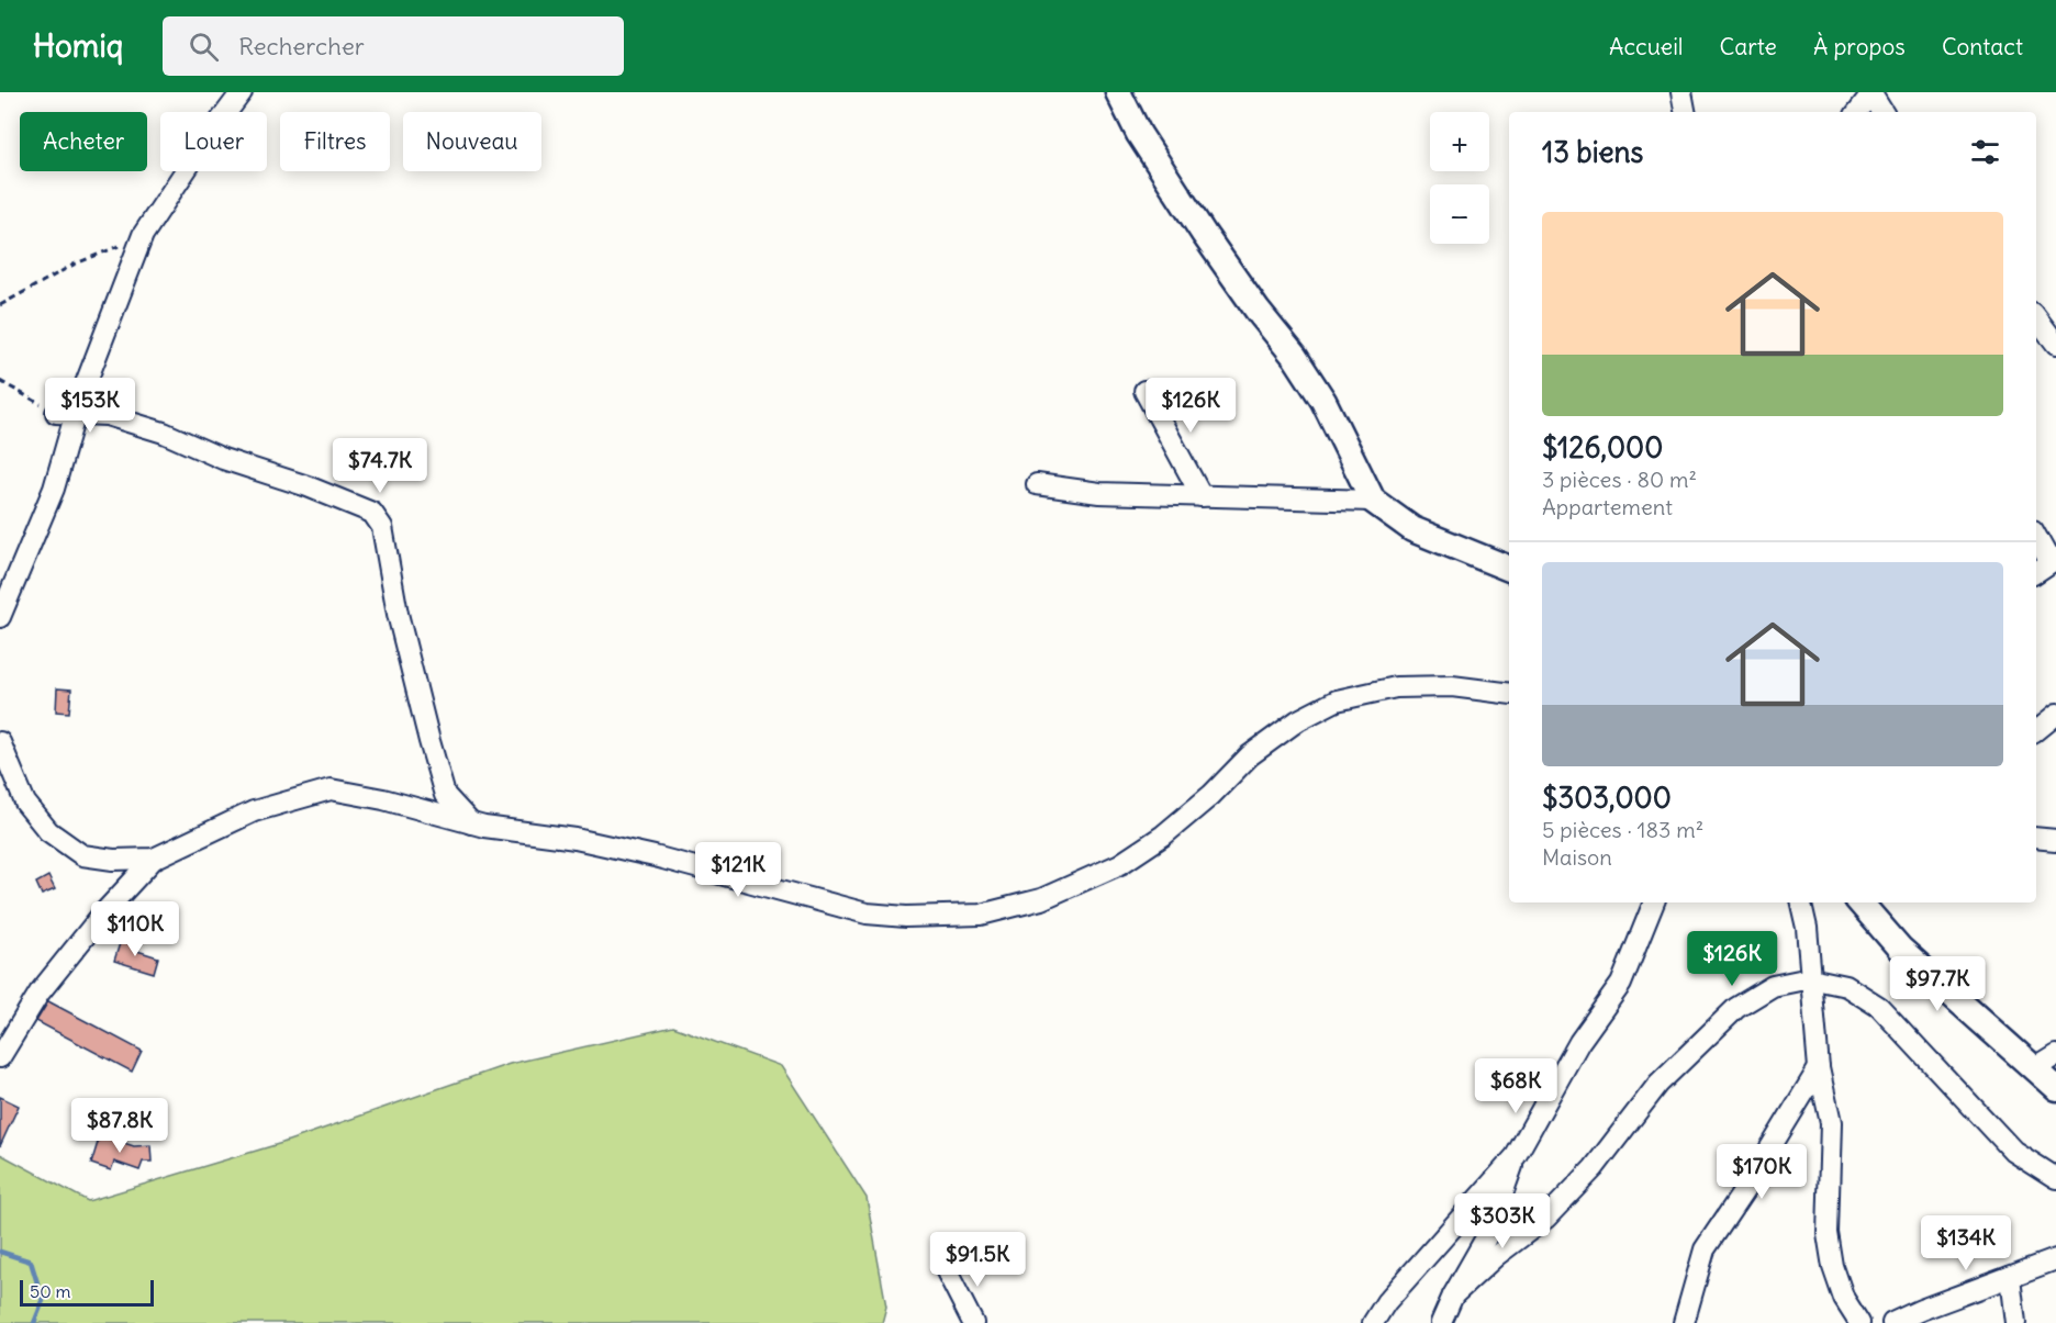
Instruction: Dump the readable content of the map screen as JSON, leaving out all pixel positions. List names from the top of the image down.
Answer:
{
  "scale_bar": "50 m",
  "page": {
    "header": "Homiq",
    "search": "Rechercher",
    "nav": [
      "Accueil",
      "Carte",
      "À propos",
      "Contact"
    ],
    "map_buttons": ["+", "−"],
    "chip": [
      "Acheter",
      "Louer",
      "Filtres",
      "Nouveau"
    ],
    "heading": "13 biens",
    "list": [
      {
        "name": "$126,000",
        "note": "3 pièces · 80 m² · Appartement"
      },
      {
        "name": "$303,000",
        "note": "5 pièces · 183 m² · Maison"
      }
    ],
    "price": [
      "$153K",
      "$126K",
      "$74.7K",
      "$121K",
      "$110K",
      "$126K",
      "$97.7K",
      "$68K",
      "$87.8K",
      "$170K",
      "$303K",
      "$134K",
      "$91.5K"
    ],
    "scale": "50 m"
  }
}
